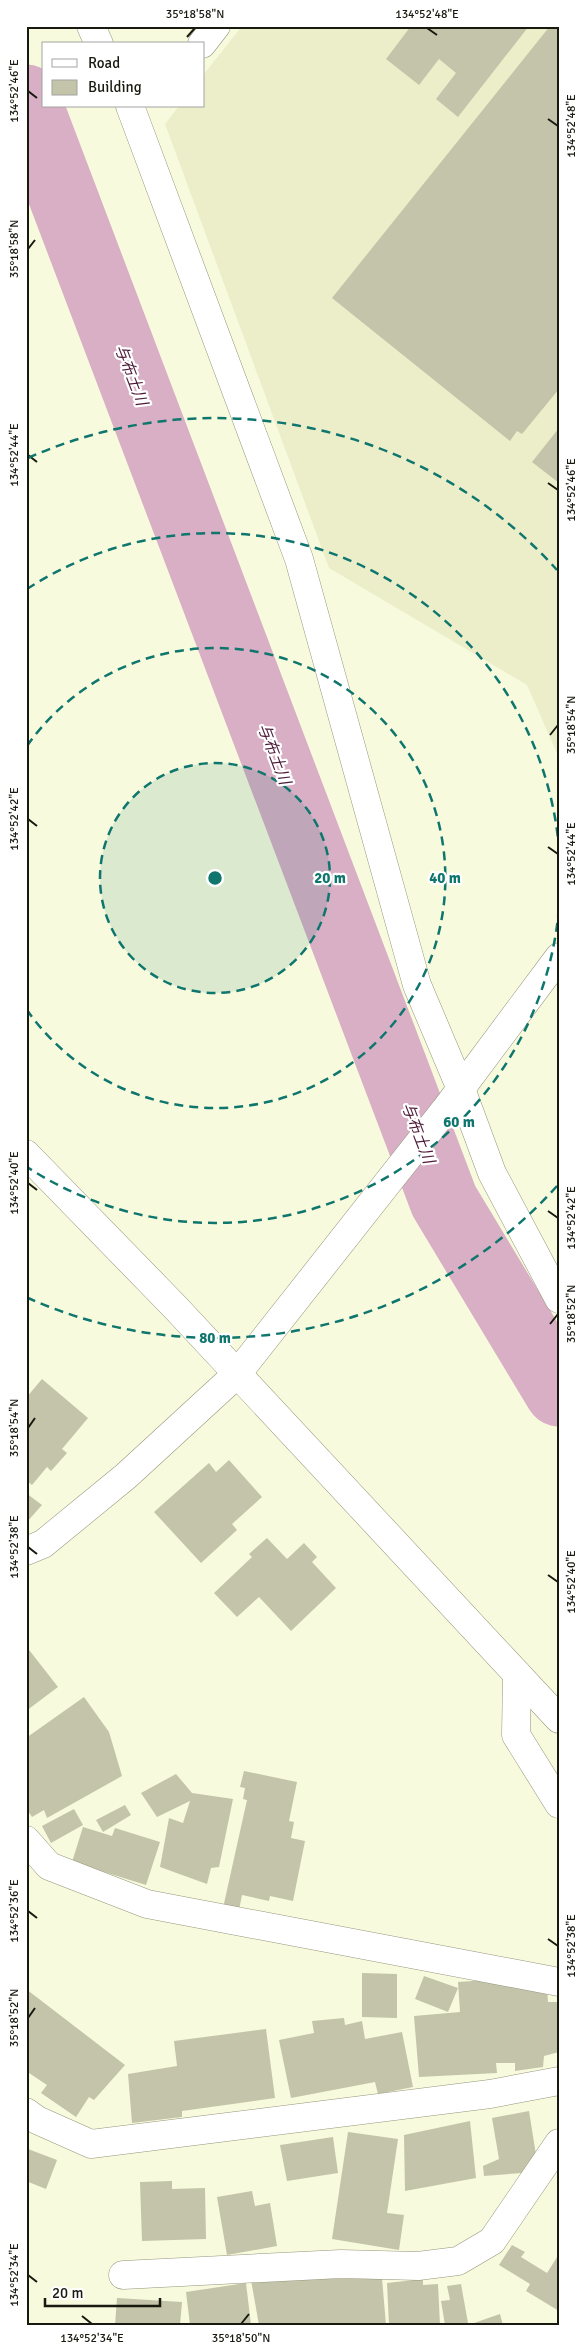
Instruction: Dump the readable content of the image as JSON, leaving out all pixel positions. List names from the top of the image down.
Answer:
{
  "water": ["与布土川"],
  "legend": ["Road", "Building"],
  "scale_bar": "20 m",
  "coordinates": [
    "35°18'58\"N",
    "134°52'48\"E",
    "134°52'46\"E",
    "134°52'44\"E",
    "35°18'54\"N",
    "134°52'42\"E",
    "134°52'40\"E",
    "35°18'52\"N",
    "134°52'38\"E",
    "134°52'36\"E",
    "134°52'34\"E",
    "35°18'50\"N"
  ],
  "rings": [
    "20 m",
    "40 m",
    "60 m",
    "80 m"
  ]
}
